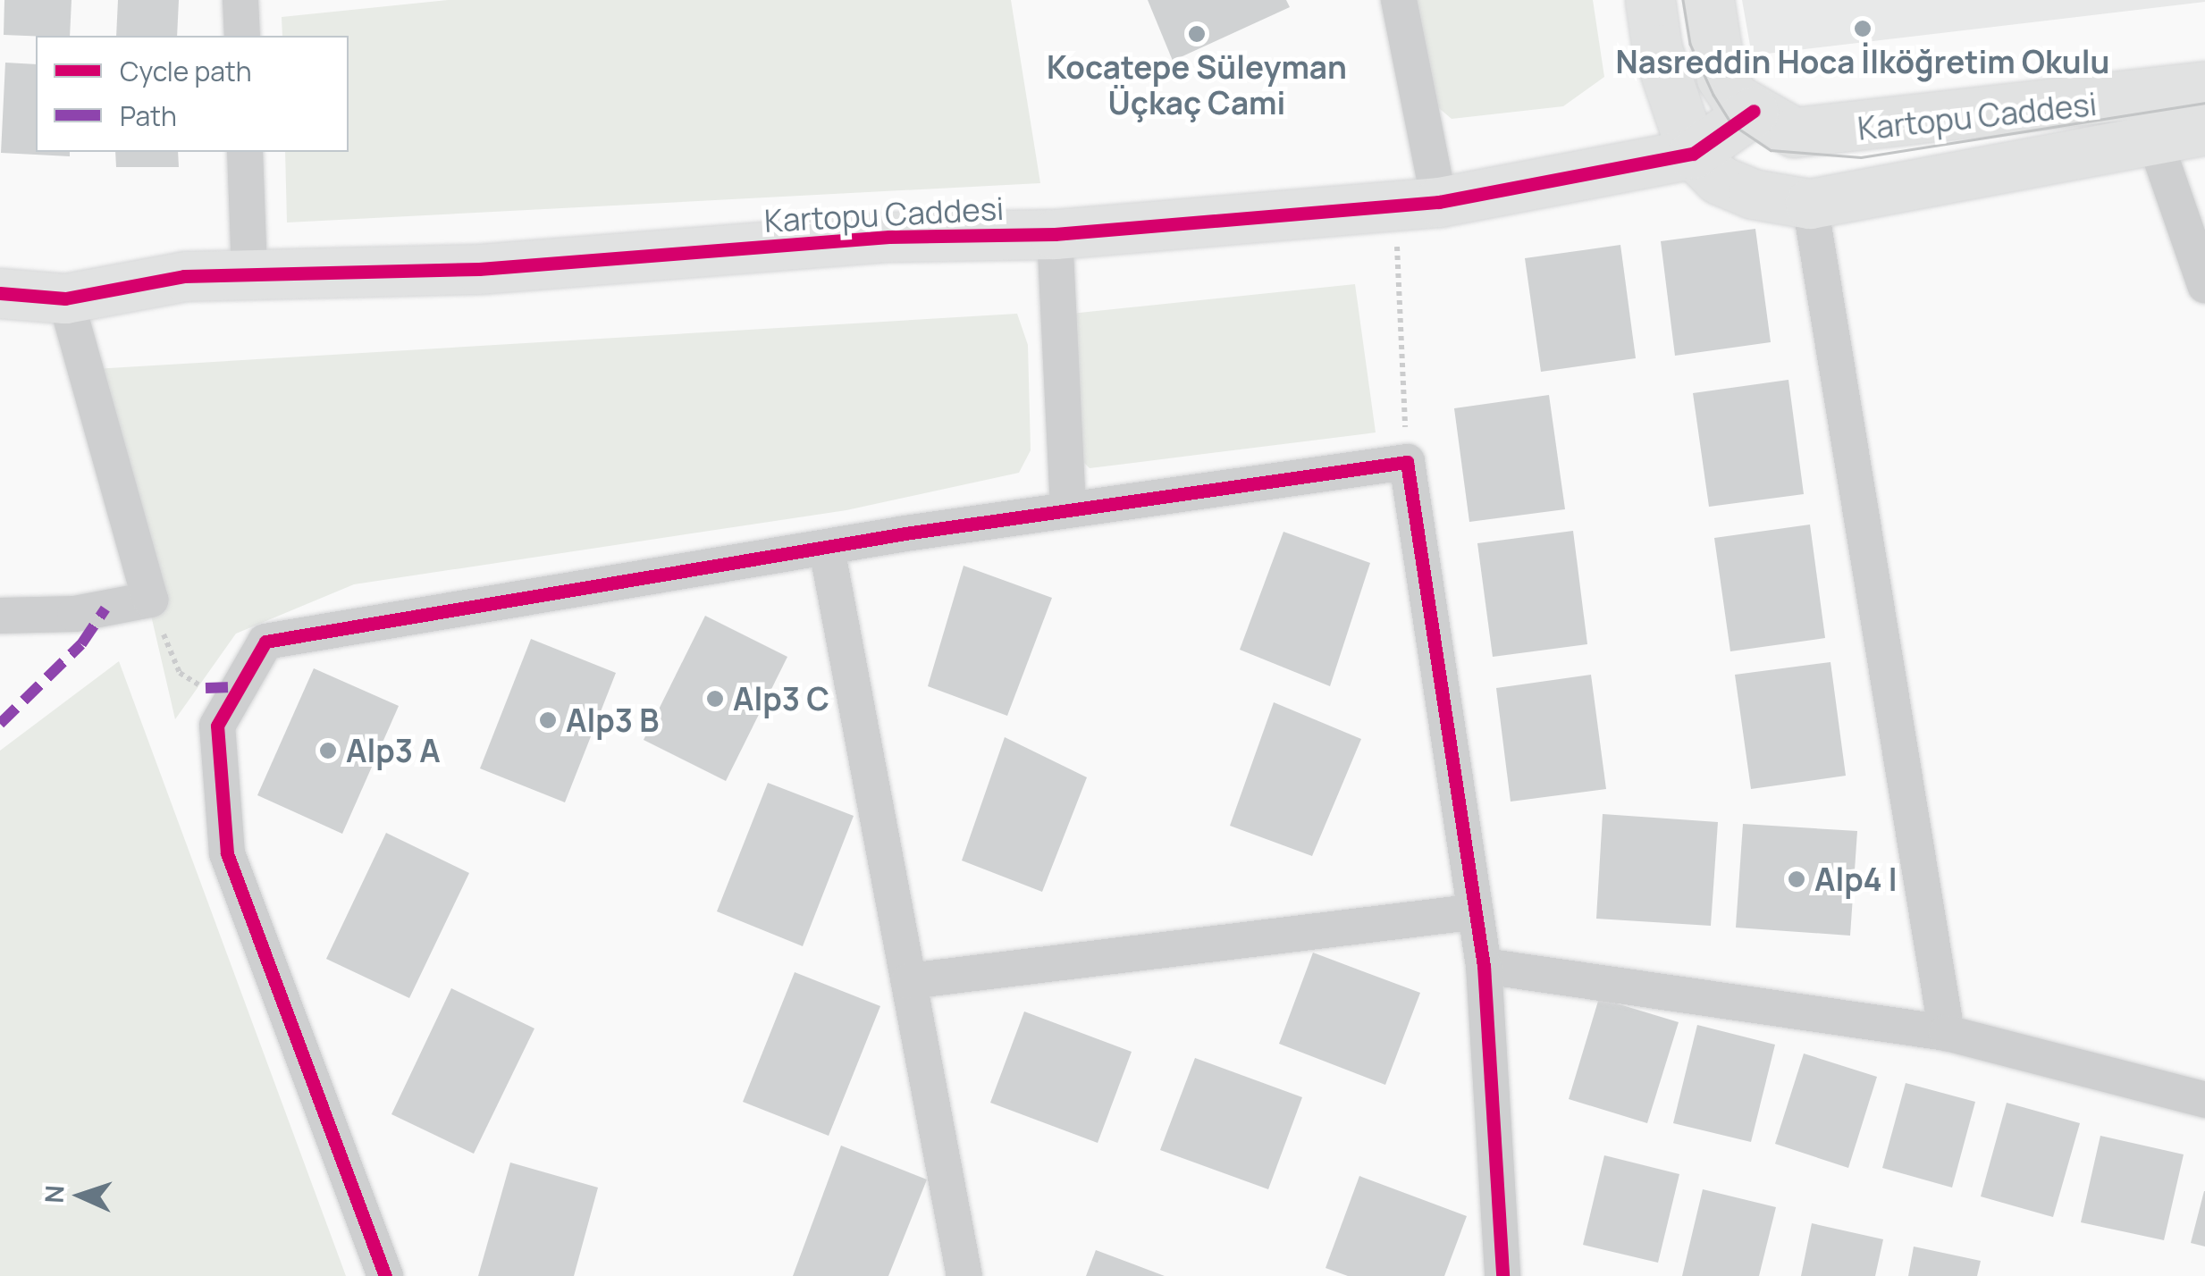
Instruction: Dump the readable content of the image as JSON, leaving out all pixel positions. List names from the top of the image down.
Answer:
{
  "streets": {
    "street": ["Kartopu Caddesi"]
  },
  "places": [
    "Nasreddin Hoca İlköğretim Okulu",
    "Kocatepe Süleyman Üçkaç Cami",
    "Alp3 C",
    "Alp3 B",
    "Alp3 A",
    "Alp4 I"
  ],
  "legend": ["Cycle path", "Path"],
  "north": "left"
}
